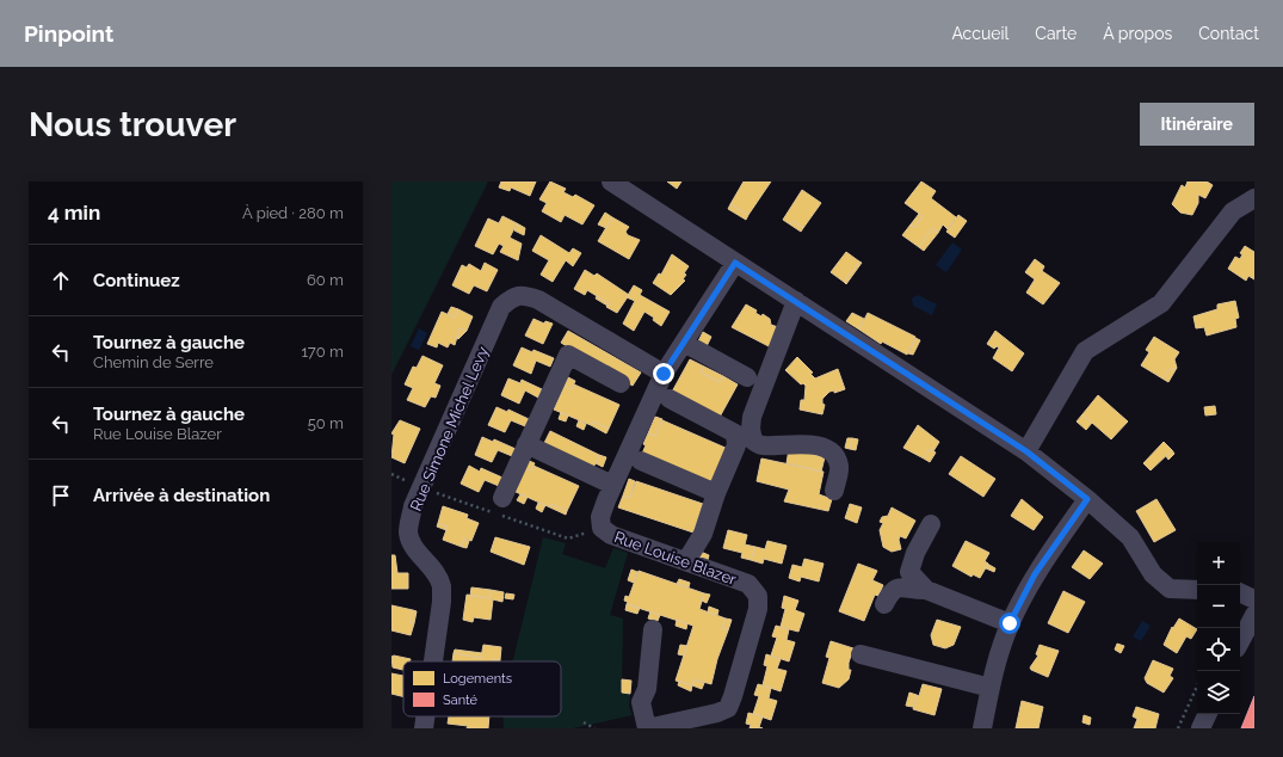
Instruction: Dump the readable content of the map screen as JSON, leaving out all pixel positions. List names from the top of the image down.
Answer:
{
  "streets": {
    "street": ["Rue Simone Michel Levy", "Rue Louise Blazer"]
  },
  "crossings": [
    ["Rue Simone Michel Levy", "Rue Louise Blazer"]
  ],
  "legend": ["Logements", "Santé"],
  "page": {
    "header": "Pinpoint",
    "nav": [
      "Accueil",
      "Carte",
      "À propos",
      "Contact"
    ],
    "buttons": "Itinéraire",
    "title": "Nous trouver",
    "heading": ["4 min", "À pied · 280 m"],
    "list": [
      ["Continuez", "60 m"],
      ["Tournez à gauche", "Chemin de Serre", "170 m"],
      ["Tournez à gauche", "Rue Louise Blazer", "50 m"],
      "Arrivée à destination"
    ],
    "map_buttons": ["+", "−"]
  }
}
